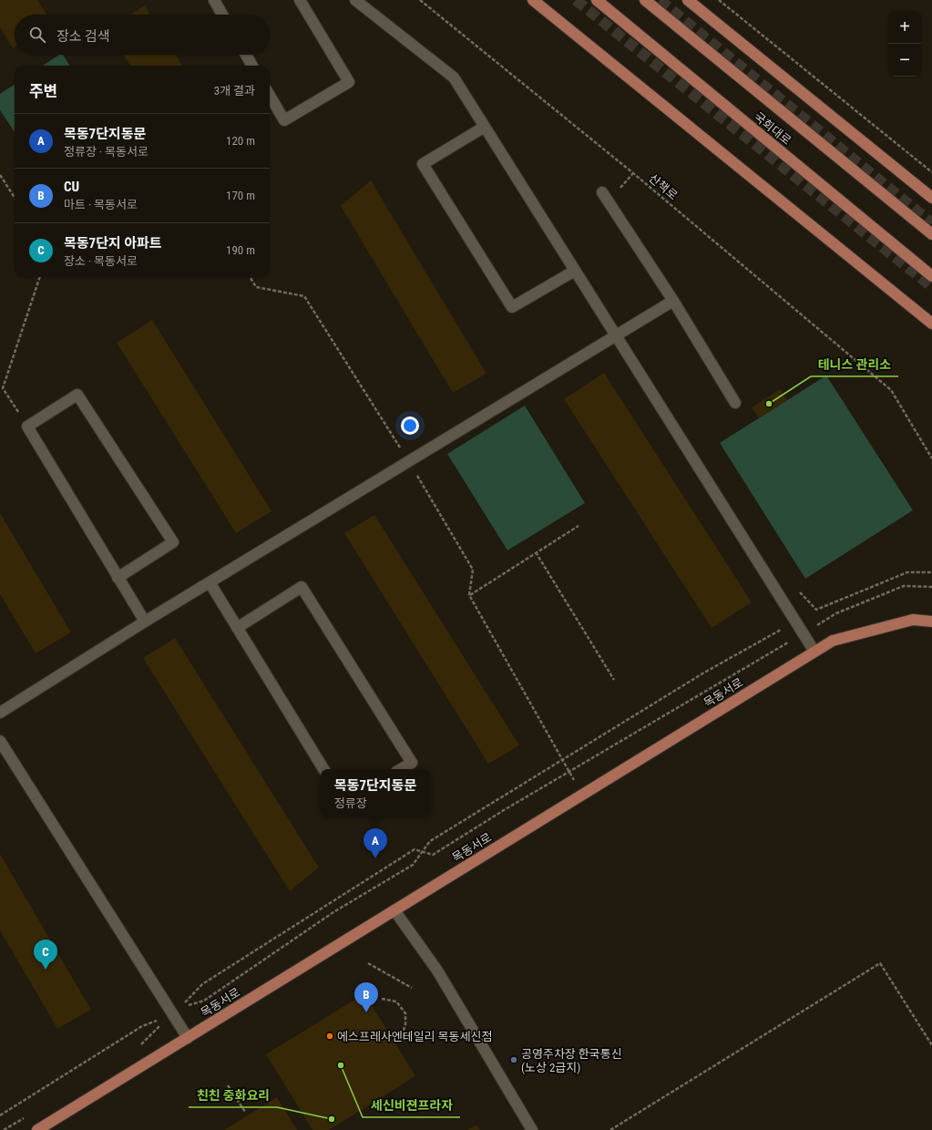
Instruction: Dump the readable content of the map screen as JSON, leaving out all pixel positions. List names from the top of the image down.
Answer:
{
  "streets": {
    "main road": ["국회대로", "목동서로"],
    "path": ["산책로"]
  },
  "places": [
    "테니스 관리소",
    "에스프레사엔테일리 목동세신점",
    "공영주차장 한국통신 (노상 2급지)",
    "세신비젼프라자",
    "친친 중화요리"
  ],
  "page": {
    "map_buttons": ["+", "−"],
    "search": "장소 검색",
    "heading": ["주변", "3개 결과"],
    "list": [
      {
        "mark": "A",
        "name": "목동7단지동문",
        "note": "정류장 · 목동서로",
        "value": "120 m"
      },
      {
        "mark": "B",
        "name": "CU",
        "note": "마트 · 목동서로",
        "value": "170 m"
      },
      {
        "mark": "C",
        "name": "목동7단지 아파트",
        "note": "장소 · 목동서로",
        "value": "190 m"
      }
    ],
    "popup": ["목동7단지동문", "정류장"],
    "pins": ["A", "C", "B"]
  }
}
